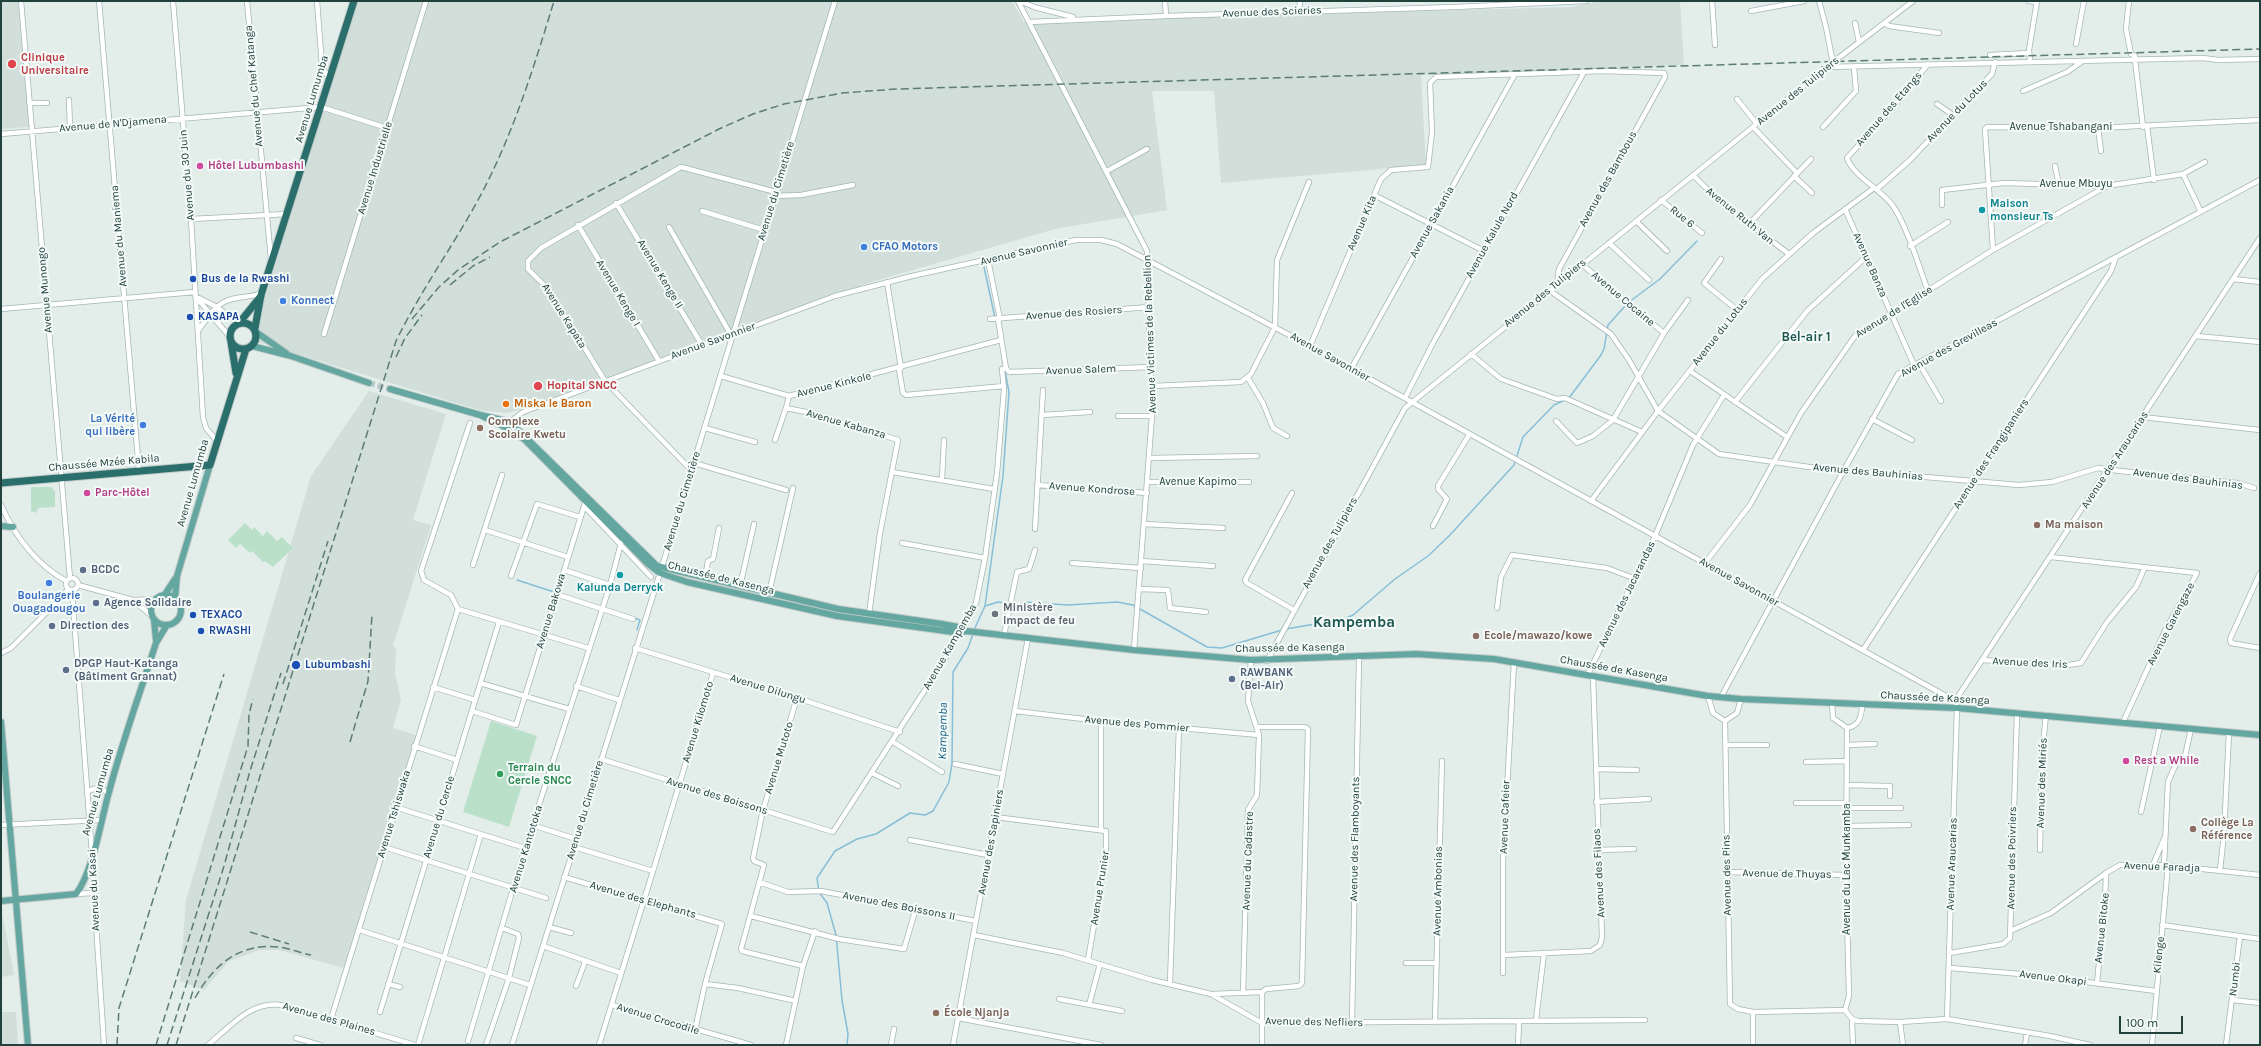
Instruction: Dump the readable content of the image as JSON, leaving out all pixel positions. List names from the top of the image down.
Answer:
{
  "streets": {
    "highway": ["Avenue Lumumba", "Chaussée Mzée Kabila"],
    "main road": ["Chaussée de Kasenga"],
    "street": [
      "Avenue des Scieries",
      "Avenue du Chef Katanga",
      "Avenue des Tulipiers",
      "Avenue des Etangs",
      "Avenue du Lotus",
      "Avenue de N'Djamena",
      "Avenue Tshabangani",
      "Avenue Industrielle",
      "Avenue du 30 Juin",
      "Avenue des Bambous",
      "Avenue Mbuyu",
      "Avenue du Cimetière",
      "Avenue Ruth Van",
      "Rue 6",
      "Avenue Sakania",
      "Avenue Kita",
      "Avenue Kalule Nord",
      "Avenue du Maniema",
      "Avenue Savonnier",
      "Avenue Banza",
      "Avenue Kenge II",
      "Avenue Munongo",
      "Avenue Kenge I",
      "Avenue Cocaine",
      "Avenue de l'Eglise",
      "Avenue des Rosiers",
      "Avenue Kapata",
      "Avenue Victimes de la Rebellion",
      "Avenue des Grevilleas",
      "Avenue Salem",
      "Avenue Kinkole",
      "Avenue Kabanza",
      "Avenue des Frangipaniers",
      "Avenue des Araucarias",
      "Avenue des Bauhinias",
      "Avenue Kapimo",
      "Avenue Kondrose",
      "Avenue des Jacarandas",
      "Avenue Bakowa",
      "Avenue Garengaze",
      "Avenue Kampemba",
      "Avenue des Iris",
      "Avenue Dilungu",
      "Avenue Kilomoto",
      "Avenue des Pommier",
      "Avenue Mutoto",
      "Avenue des Miriés",
      "Avenue des Boissons",
      "Avenue Tshiswaka",
      "Avenue du Cercle",
      "Avenue Cafeier",
      "Avenue des Flamboyants",
      "Avenue des Sapiniers",
      "Avenue Kantotoka",
      "Avenue des Poivriers",
      "Avenue du Cadastre",
      "Avenue Araucarias",
      "Avenue Faradja",
      "Avenue du Lac Munkamba",
      "Avenue des Filaos",
      "Avenue de Thuyas",
      "Avenue des Pins",
      "Avenue Prunier",
      "Avenue du Kasai",
      "Avenue Ambonias",
      "Avenue des Elephants",
      "Avenue des Boissons II",
      "Avenue Bitoke",
      "Kilenge",
      "Avenue Okapi",
      "Numbi",
      "Avenue des Plaines",
      "Avenue Crocodile",
      "Avenue des Nefliers"
    ]
  },
  "crossings": [
    ["Avenue des Scieries", "Avenue Victimes de la Rebellion"],
    ["Avenue du Chef Katanga", "Avenue Lumumba"],
    ["Avenue du Chef Katanga", "Avenue de N'Djamena"],
    ["Avenue des Tulipiers", "Avenue des Etangs"],
    ["Avenue des Tulipiers", "Avenue des Bambous"],
    ["Avenue des Tulipiers", "Avenue Ruth Van"],
    ["Avenue des Tulipiers", "Rue 6"],
    ["Avenue des Tulipiers", "Avenue Savonnier"],
    ["Avenue des Tulipiers", "Avenue Cocaine"],
    ["Avenue des Tulipiers", "Avenue des Bauhinias"],
    ["Avenue des Tulipiers", "Chaussée de Kasenga"],
    ["Avenue Lumumba", "Avenue de N'Djamena"],
    ["Avenue Lumumba", "Avenue du 30 Juin"],
    ["Avenue Lumumba", "Chaussée Mzée Kabila"],
    ["Avenue Lumumba", "Avenue du Kasai"],
    ["Avenue des Etangs", "Avenue du Lotus"],
    ["Avenue du Lotus", "Avenue Ruth Van"],
    ["Avenue du Lotus", "Avenue Savonnier"],
    ["Avenue du Lotus", "Avenue Banza"],
    ["Avenue du Lotus", "Avenue des Bauhinias"],
    ["Avenue de N'Djamena", "Avenue du 30 Juin"],
    ["Avenue de N'Djamena", "Avenue du Maniema"],
    ["Avenue de N'Djamena", "Avenue Munongo"],
    ["Avenue Tshabangani", "Avenue Mbuyu"],
    ["Avenue Tshabangani", "Avenue de l'Eglise"],
    ["Avenue des Bambous", "Avenue Kalule Nord"],
    ["Avenue Mbuyu", "Avenue de l'Eglise"],
    ["Avenue du Cimetière", "Avenue Savonnier"],
    ["Avenue du Cimetière", "Avenue Kapata"],
    ["Avenue du Cimetière", "Avenue Kinkole"],
    ["Avenue du Cimetière", "Chaussée de Kasenga"],
    ["Avenue du Cimetière", "Avenue Dilungu"],
    ["Avenue du Cimetière", "Avenue des Boissons"],
    ["Avenue du Cimetière", "Avenue des Elephants"],
    ["Avenue Sakania", "Avenue Kita"],
    ["Avenue Sakania", "Avenue Savonnier"],
    ["Avenue Kita", "Avenue Savonnier"],
    ["Avenue Kalule Nord", "Avenue Savonnier"],
    ["Avenue du Maniema", "Chaussée Mzée Kabila"],
    ["Avenue Savonnier", "Avenue Kenge II"],
    ["Avenue Savonnier", "Avenue Kenge I"],
    ["Avenue Savonnier", "Avenue de l'Eglise"],
    ["Avenue Savonnier", "Avenue Kapata"],
    ["Avenue Savonnier", "Avenue Victimes de la Rebellion"],
    ["Avenue Savonnier", "Avenue des Grevilleas"],
    ["Avenue Savonnier", "Avenue des Frangipaniers"],
    ["Avenue Savonnier", "Avenue des Araucarias"],
    ["Avenue Savonnier", "Chaussée de Kasenga"],
    ["Avenue Savonnier", "Avenue des Jacarandas"],
    ["Avenue Savonnier", "Avenue Kampemba"],
    ["Avenue Banza", "Avenue de l'Eglise"],
    ["Avenue Banza", "Avenue des Grevilleas"],
    ["Avenue Kenge II", "Avenue Kapata"],
    ["Avenue Munongo", "Chaussée Mzée Kabila"],
    ["Avenue Munongo", "Avenue du Kasai"],
    ["Avenue Kenge I", "Avenue Kapata"],
    ["Avenue de l'Eglise", "Avenue des Bauhinias"],
    ["Avenue des Rosiers", "Avenue Victimes de la Rebellion"],
    ["Avenue des Rosiers", "Avenue Kampemba"],
    ["Avenue Victimes de la Rebellion", "Avenue Salem"],
    ["Avenue Victimes de la Rebellion", "Avenue Kapimo"],
    ["Avenue Victimes de la Rebellion", "Avenue Kondrose"],
    ["Avenue Victimes de la Rebellion", "Chaussée de Kasenga"],
    ["Avenue des Grevilleas", "Avenue des Frangipaniers"],
    ["Avenue des Grevilleas", "Avenue des Bauhinias"],
    ["Avenue des Grevilleas", "Chaussée de Kasenga"],
    ["Avenue Salem", "Avenue Kampemba"],
    ["Avenue Kinkole", "Avenue Kampemba"],
    ["Avenue des Frangipaniers", "Avenue des Bauhinias"],
    ["Avenue des Araucarias", "Avenue des Bauhinias"],
    ["Avenue des Araucarias", "Avenue Garengaze"],
    ["Avenue des Araucarias", "Avenue des Iris"],
    ["Avenue des Bauhinias", "Avenue des Jacarandas"],
    ["Chaussée de Kasenga", "Avenue des Jacarandas"],
    ["Chaussée de Kasenga", "Avenue Bakowa"],
    ["Chaussée de Kasenga", "Avenue Garengaze"],
    ["Chaussée de Kasenga", "Avenue Kampemba"],
    ["Chaussée de Kasenga", "Avenue des Miriés"],
    ["Chaussée de Kasenga", "Avenue Cafeier"],
    ["Chaussée de Kasenga", "Avenue des Flamboyants"],
    ["Chaussée de Kasenga", "Avenue des Sapiniers"],
    ["Chaussée de Kasenga", "Avenue des Poivriers"],
    ["Chaussée de Kasenga", "Avenue du Cadastre"],
    ["Chaussée de Kasenga", "Avenue Araucarias"],
    ["Chaussée de Kasenga", "Avenue des Filaos"],
    ["Chaussée de Kasenga", "Kilenge"],
    ["Avenue des Jacarandas", "Avenue des Filaos"],
    ["Avenue Bakowa", "Avenue du Cercle"],
    ["Avenue Garengaze", "Avenue des Iris"],
    ["Avenue Kampemba", "Avenue Dilungu"],
    ["Avenue Kampemba", "Avenue des Boissons"],
    ["Avenue Dilungu", "Avenue Kilomoto"],
    ["Avenue Dilungu", "Avenue Mutoto"],
    ["Avenue Kilomoto", "Avenue des Boissons"],
    ["Avenue Kilomoto", "Avenue des Elephants"],
    ["Avenue des Pommier", "Avenue des Sapiniers"],
    ["Avenue des Pommier", "Avenue du Cadastre"],
    ["Avenue Mutoto", "Avenue des Boissons"],
    ["Avenue Mutoto", "Avenue des Boissons II"],
    ["Avenue Tshiswaka", "Avenue des Plaines"],
    ["Avenue des Flamboyants", "Avenue des Nefliers"],
    ["Avenue des Sapiniers", "Avenue des Boissons II"],
    ["Avenue des Sapiniers", "Avenue des Nefliers"],
    ["Avenue des Poivriers", "Avenue Faradja"],
    ["Avenue Araucarias", "Avenue Okapi"],
    ["Avenue Faradja", "Avenue Bitoke"],
    ["Avenue Faradja", "Kilenge"],
    ["Avenue du Lac Munkamba", "Avenue de Thuyas"],
    ["Avenue du Lac Munkamba", "Avenue des Pins"],
    ["Avenue de Thuyas", "Avenue des Pins"],
    ["Avenue Prunier", "Avenue des Nefliers"],
    ["Avenue Ambonias", "Avenue des Nefliers"],
    ["Avenue Bitoke", "Avenue Okapi"],
    ["Kilenge", "Avenue Okapi"]
  ],
  "districts": ["Bel-air 1", "Kampemba"],
  "water": ["Kampemba"],
  "places": [
    "Clinique Universitaire",
    "Hôtel Lubumbashi",
    "Maison monsieur Ts",
    "CFAO Motors",
    "Bus de la Rwashi",
    "Konnect",
    "KASAPA",
    "Hopital SNCC",
    "Miska le Baron",
    "La Vérité qui libère",
    "Complexe Scolaire Kwetu",
    "Parc-Hôtel",
    "Ma maison",
    "BCDC",
    "Kalunda Derryck",
    "Boulangerie Ouagadougou",
    "Agence Solidaire",
    "Ministère Impact de feu",
    "TEXACO",
    "Direction des",
    "RWASHI",
    "Ecole/mawazo/kowe",
    "Lubumbashi",
    "DPGP Haut-Katanga (Bâtiment Grannat)",
    "RAWBANK (Bel-Air)",
    "Rest a While",
    "Terrain du Cercle SNCC",
    "Collège La Référence",
    "École Njanja"
  ],
  "scale_bar": "100 m"
}
